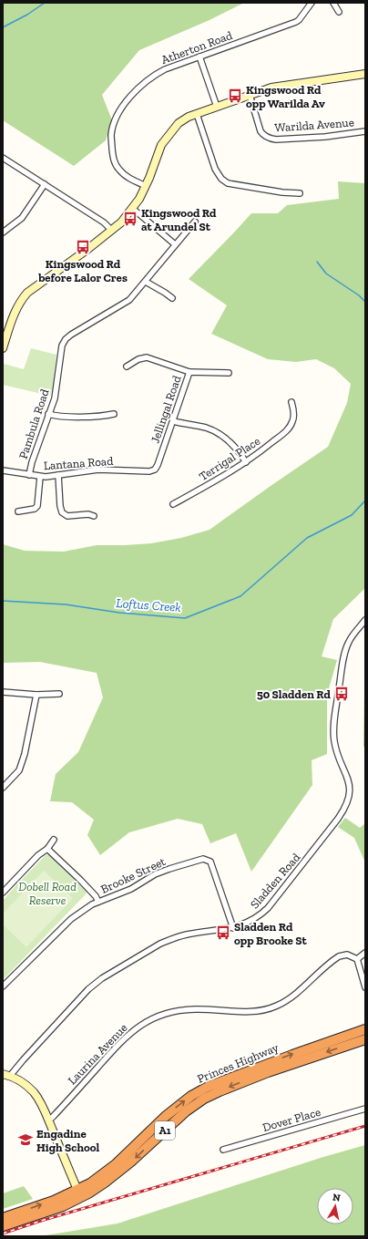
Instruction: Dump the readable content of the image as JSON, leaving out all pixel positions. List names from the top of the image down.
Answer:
{
  "streets": {
    "highway": ["Princes Highway", "A1"],
    "street": [
      "Atherton Road",
      "Warilda Avenue",
      "Jellingal Road",
      "Pambula Road",
      "Terrigal Place",
      "Lantana Road",
      "Brooke Street",
      "Sladden Road",
      "Laurina Avenue",
      "Dover Place"
    ]
  },
  "crossings": [
    ["Jellingal Road", "Lantana Road"],
    ["Pambula Road", "Lantana Road"],
    ["Brooke Street", "Sladden Road"]
  ],
  "water": ["Loftus Creek"],
  "parks": ["Dobell Road Reserve"],
  "places": {
    "bus stop": [
      "Kingswood Rd opp Warilda Av",
      "Kingswood Rd at Arundel St",
      "Kingswood Rd before Lalor Cres",
      "50 Sladden Rd",
      "Sladden Rd opp Brooke St"
    ],
    "school or university": ["Engadine High School"]
  },
  "north": "top"
}
